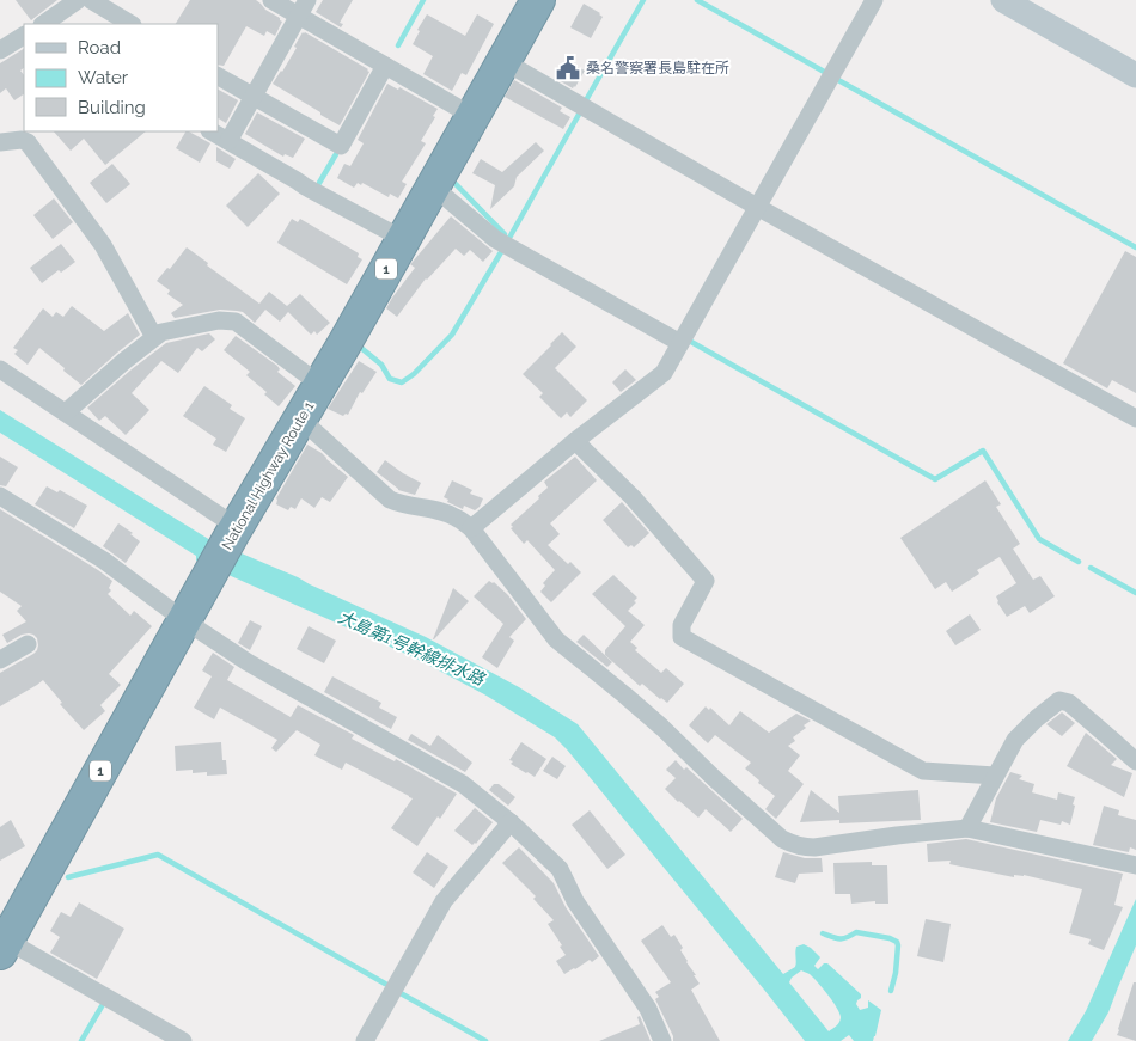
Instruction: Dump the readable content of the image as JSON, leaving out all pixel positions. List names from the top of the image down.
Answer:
{
  "streets": {
    "highway": ["1", "National Highway Route 1"]
  },
  "water": ["大島第1号幹線排水路"],
  "places": {
    "public building": ["桑名警察署長島駐在所"]
  },
  "legend": ["Road", "Water", "Building"]
}
